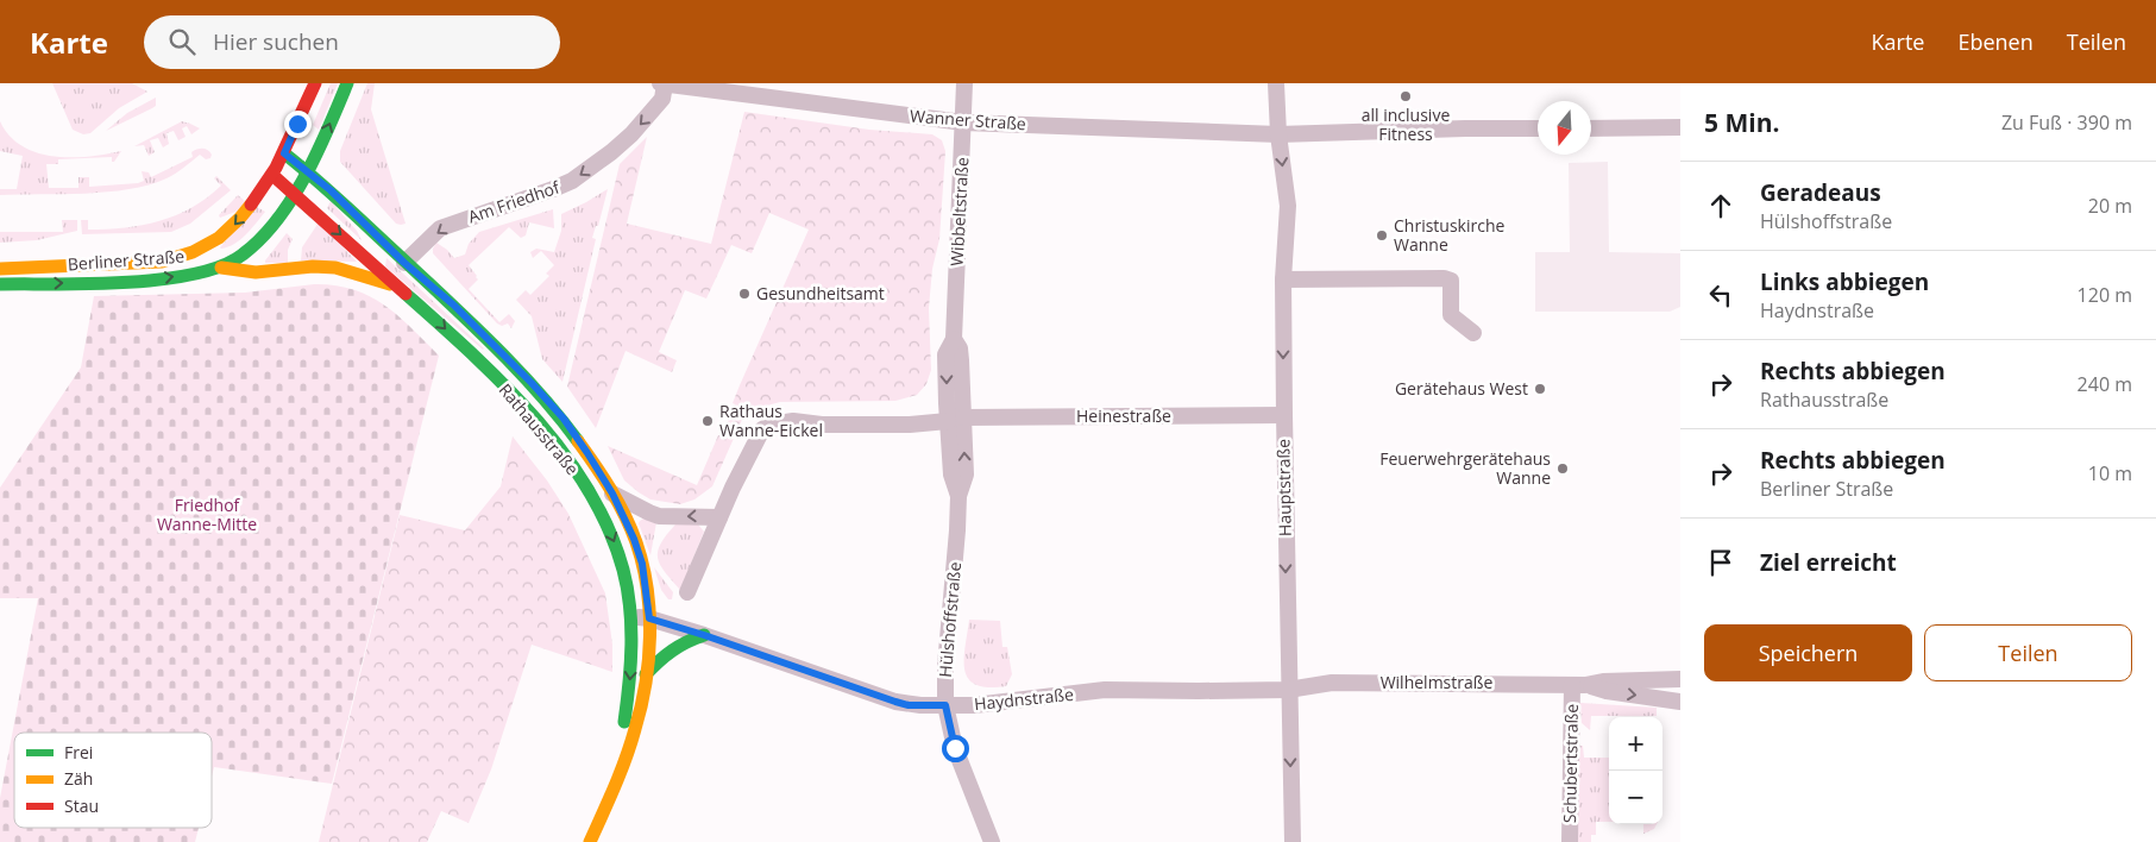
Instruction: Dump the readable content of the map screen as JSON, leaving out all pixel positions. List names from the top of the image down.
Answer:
{
  "streets": {
    "street": [
      "Wanner Straße",
      "Am Friedhof",
      "Wibbeltstraße",
      "Berliner Straße",
      "Heinestraße",
      "Rathausstraße",
      "Hauptstraße",
      "Hülshoffstraße",
      "Wilhelmstraße",
      "Haydnstraße",
      "Schubertstraße"
    ]
  },
  "crossings": [
    ["Wanner Straße", "Am Friedhof"],
    ["Wanner Straße", "Wibbeltstraße"],
    ["Wanner Straße", "Hauptstraße"],
    ["Am Friedhof", "Rathausstraße"],
    ["Wibbeltstraße", "Heinestraße"],
    ["Wibbeltstraße", "Hülshoffstraße"],
    ["Berliner Straße", "Rathausstraße"],
    ["Heinestraße", "Hauptstraße"],
    ["Heinestraße", "Hülshoffstraße"],
    ["Rathausstraße", "Haydnstraße"],
    ["Hauptstraße", "Wilhelmstraße"],
    ["Hauptstraße", "Haydnstraße"],
    ["Hülshoffstraße", "Haydnstraße"],
    ["Wilhelmstraße", "Haydnstraße"],
    ["Wilhelmstraße", "Schubertstraße"]
  ],
  "one_way": ["Am Friedhof", "Hauptstraße"],
  "parks": ["Friedhof Wanne-Mitte"],
  "places": [
    "all inclusive Fitness",
    "Christuskirche Wanne",
    "Gesundheitsamt",
    "Gerätehaus West",
    "Rathaus Wanne-Eickel",
    "Feuerwehrgerätehaus Wanne"
  ],
  "legend": ["Frei", "Zäh", "Stau"],
  "north": "bottom",
  "page": {
    "header": "Karte",
    "search": "Hier suchen",
    "nav": ["Karte", "Ebenen", "Teilen"],
    "heading": ["5 Min.", "Zu Fuß · 390 m"],
    "list": [
      ["Geradeaus", "Hülshoffstraße", "20 m"],
      ["Links abbiegen", "Haydnstraße", "120 m"],
      ["Rechts abbiegen", "Rathausstraße", "240 m"],
      ["Rechts abbiegen", "Berliner Straße", "10 m"],
      "Ziel erreicht"
    ],
    "buttons": ["Speichern", "Teilen"],
    "map_buttons": ["+", "−"]
  }
}
